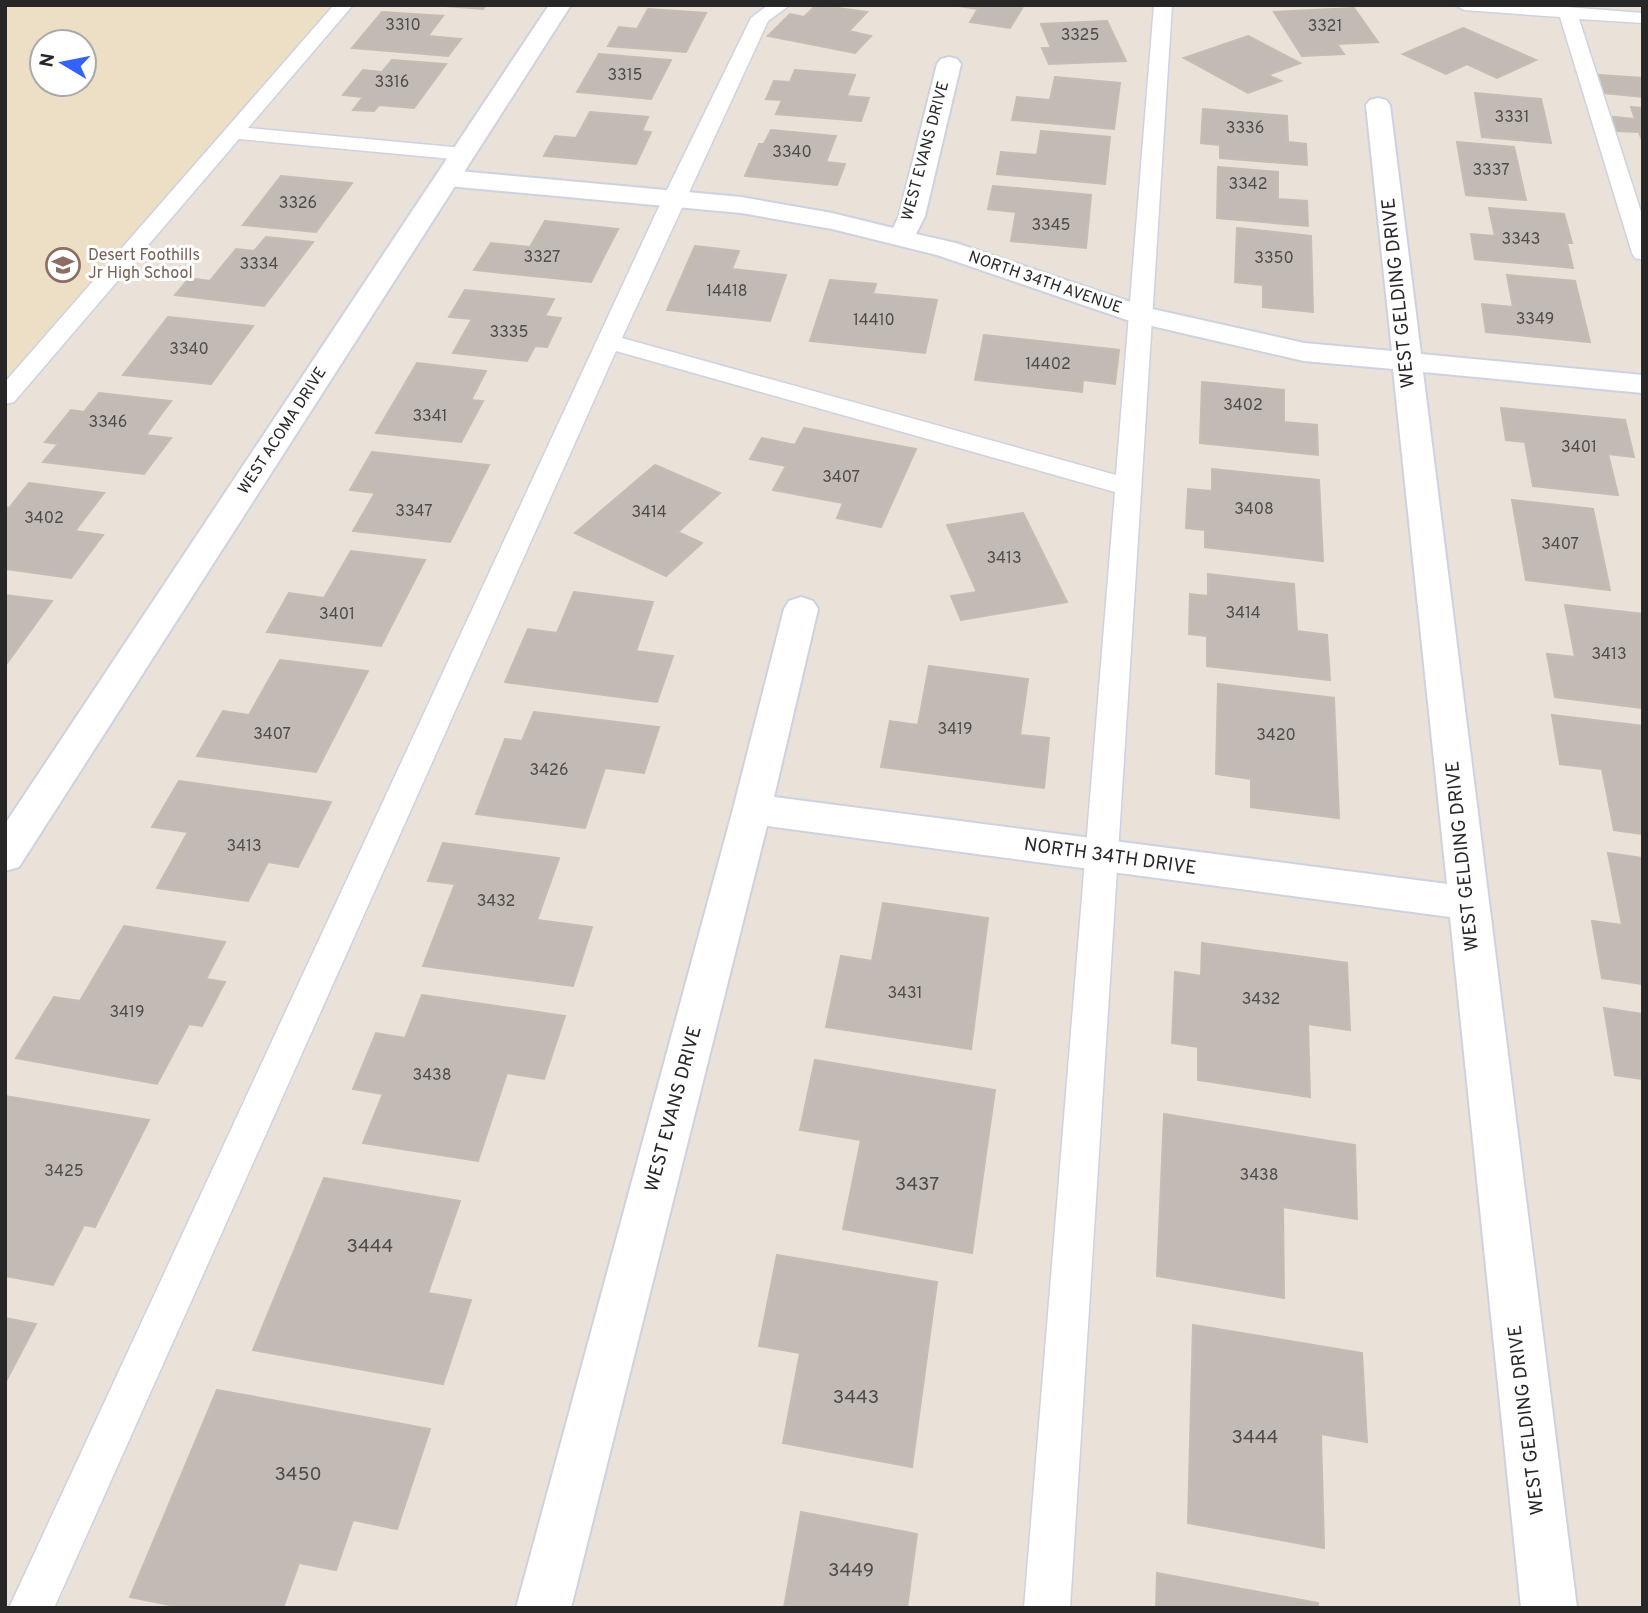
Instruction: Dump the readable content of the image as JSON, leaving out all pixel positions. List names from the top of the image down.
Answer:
{
  "streets": {
    "street": [
      "WEST EVANS DRIVE",
      "NORTH 34TH AVENUE",
      "WEST GELDING DRIVE",
      "WEST ACOMA DRIVE",
      "NORTH 34TH DRIVE"
    ]
  },
  "crossings": [
    ["WEST EVANS DRIVE", "NORTH 34TH AVENUE"],
    ["WEST EVANS DRIVE", "NORTH 34TH DRIVE"],
    ["NORTH 34TH AVENUE", "WEST GELDING DRIVE"],
    ["NORTH 34TH AVENUE", "WEST ACOMA DRIVE"],
    ["WEST GELDING DRIVE", "NORTH 34TH DRIVE"]
  ],
  "places": {
    "school or university": ["Desert Foothills Jr High School"]
  },
  "house_numbers": [
    "3310",
    "3321",
    "3325",
    "3315",
    "3316",
    "3331",
    "3336",
    "3340",
    "3337",
    "3342",
    "3326",
    "3345",
    "3343",
    "3327",
    "3350",
    "3334",
    "14418",
    "3349",
    "14410",
    "3335",
    "3340",
    "14402",
    "3402",
    "3341",
    "3346",
    "3401",
    "3407",
    "3408",
    "3347",
    "3414",
    "3402",
    "3407",
    "3413",
    "3414",
    "3401",
    "3413",
    "3419",
    "3407",
    "3420",
    "3426",
    "3413",
    "3432",
    "3431",
    "3432",
    "3419",
    "3438",
    "3425",
    "3438",
    "3437",
    "3444",
    "3443",
    "3444",
    "3450",
    "3449"
  ],
  "north": "left"
}
